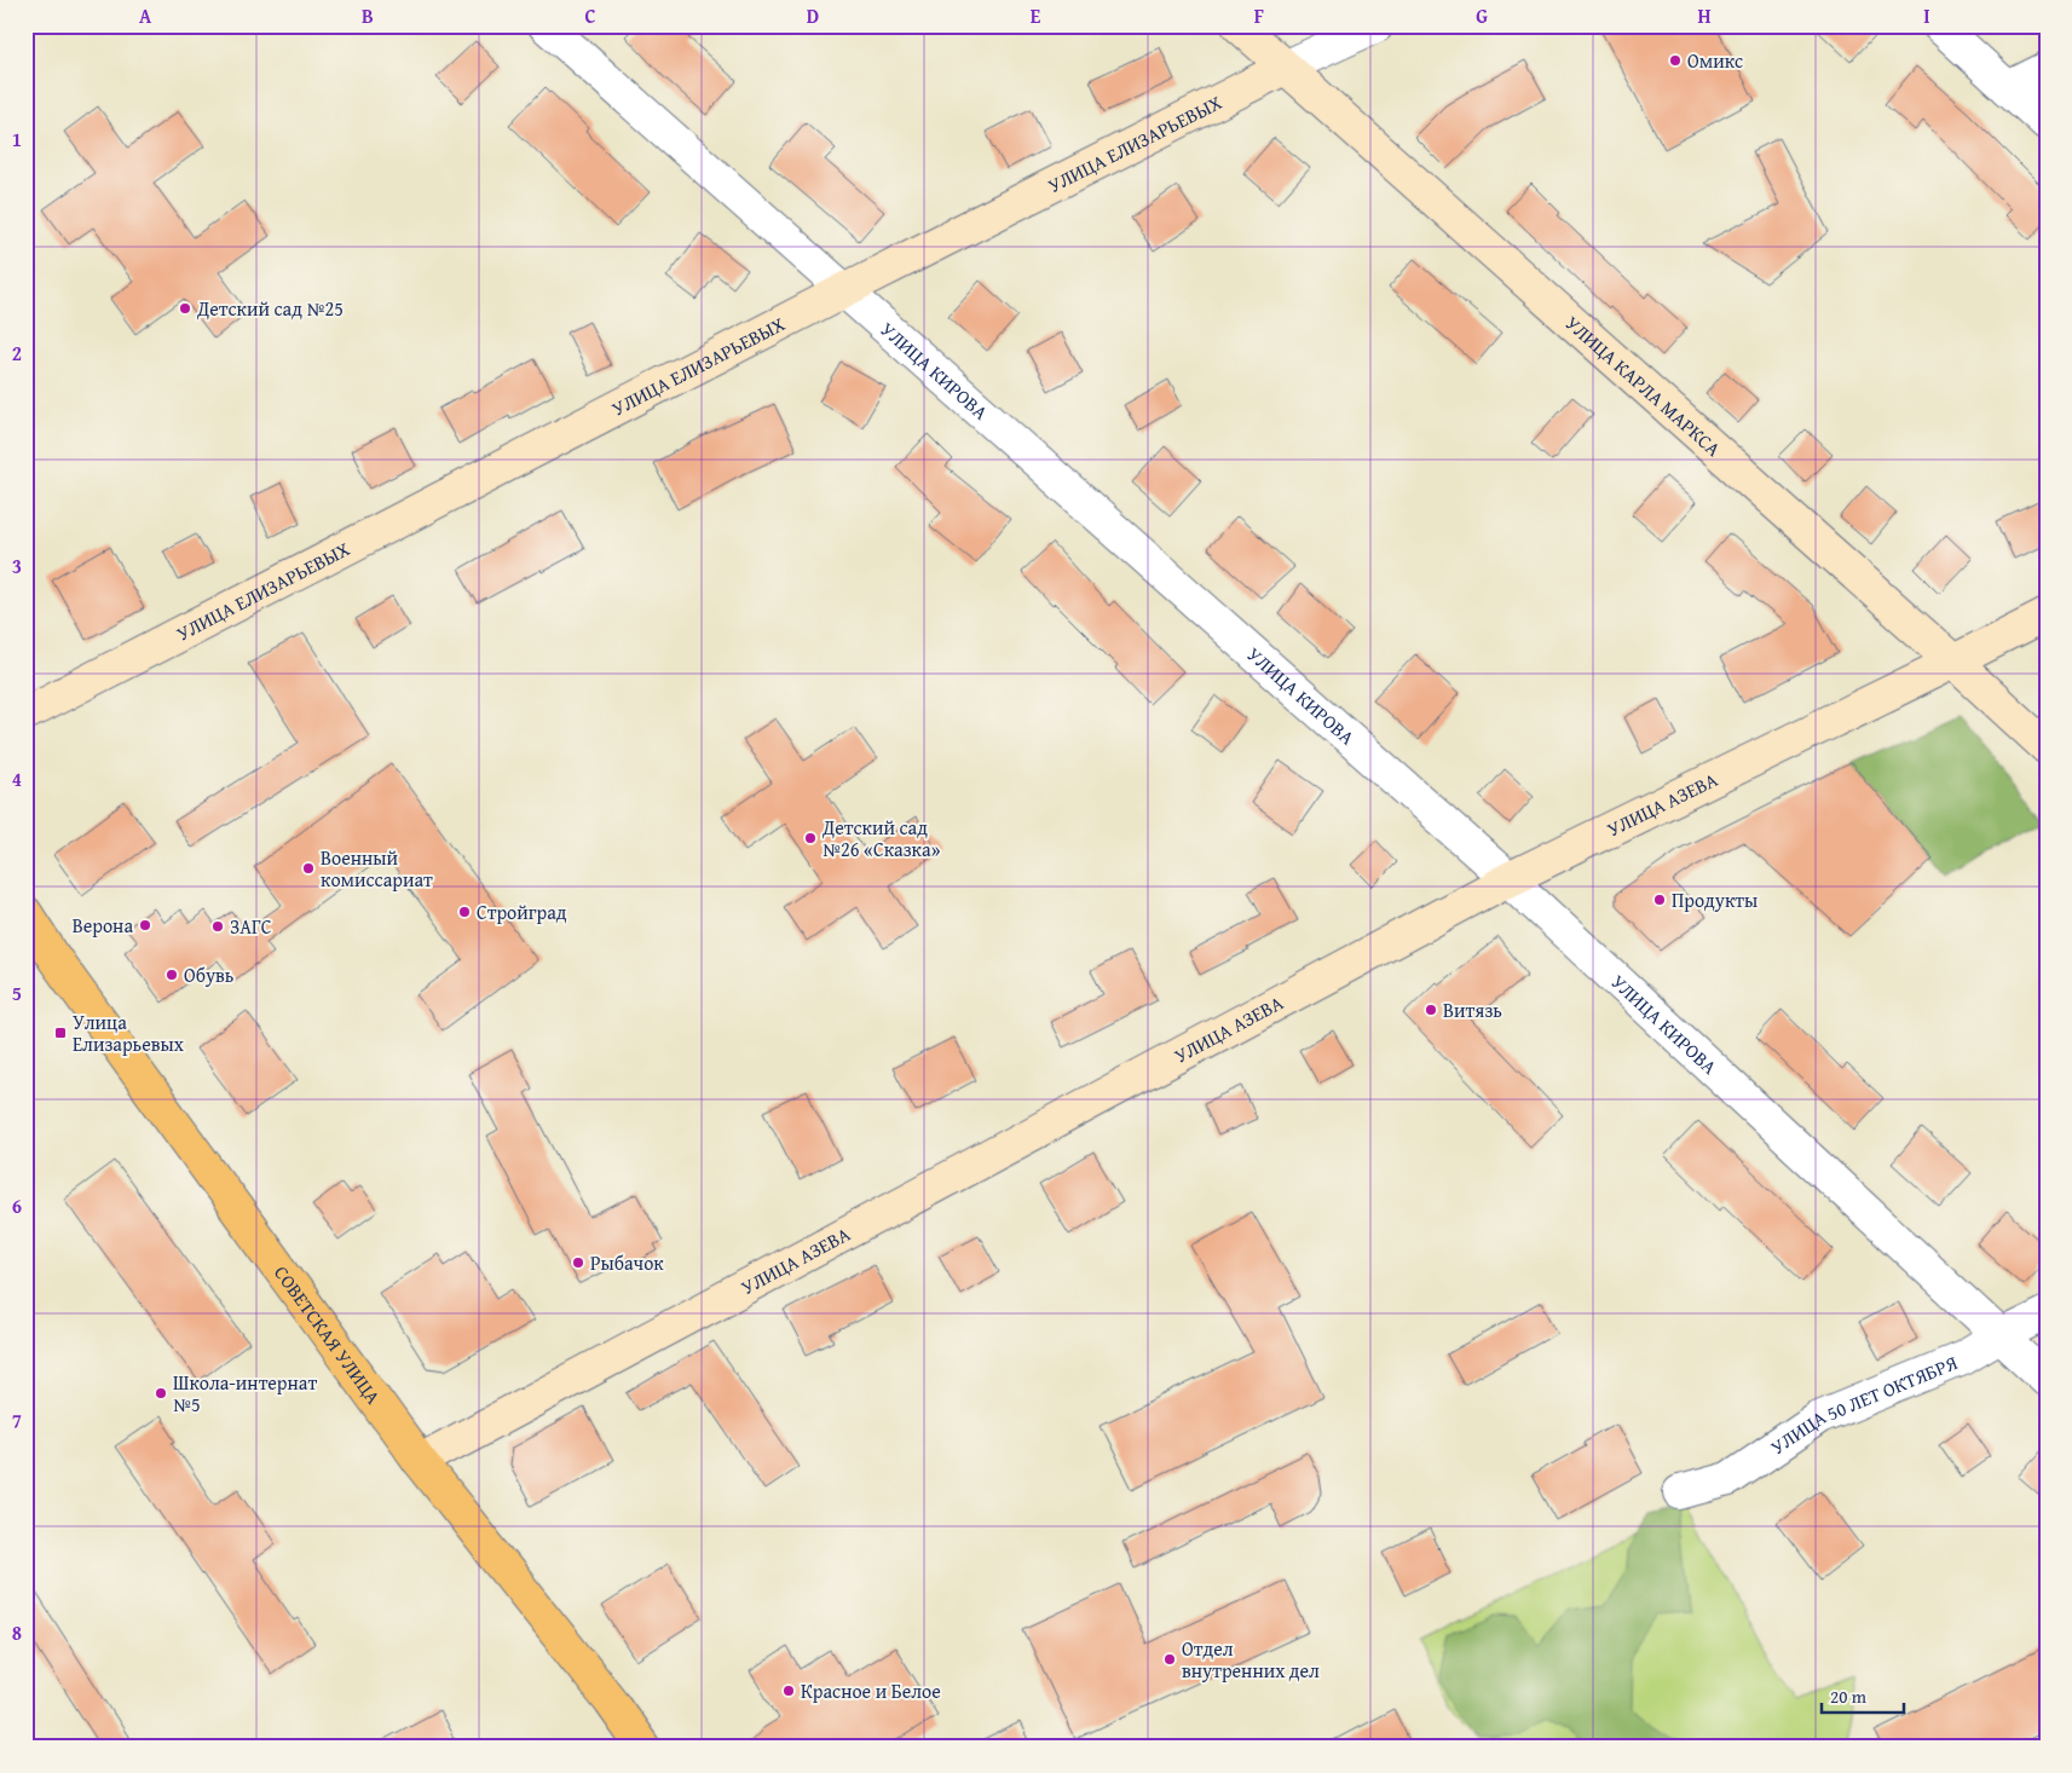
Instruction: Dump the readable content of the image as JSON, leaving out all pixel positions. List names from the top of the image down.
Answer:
{
  "streets": {
    "main road": ["СОВЕТСКАЯ УЛИЦА"],
    "street": [
      "УЛИЦА ЕЛИЗАРЬЕВЫХ",
      "УЛИЦА КИРОВА",
      "УЛИЦА КАРЛА МАРКСА",
      "УЛИЦА АЗЕВА",
      "УЛИЦА 50 ЛЕТ ОКТЯБРЯ"
    ]
  },
  "crossings": [
    ["УЛИЦА ЕЛИЗАРЬЕВЫХ", "УЛИЦА КИРОВА"],
    ["УЛИЦА ЕЛИЗАРЬЕВЫХ", "УЛИЦА КАРЛА МАРКСА"],
    ["УЛИЦА КИРОВА", "УЛИЦА АЗЕВА"],
    ["УЛИЦА КИРОВА", "УЛИЦА 50 ЛЕТ ОКТЯБРЯ"],
    ["УЛИЦА КАРЛА МАРКСА", "УЛИЦА АЗЕВА"],
    ["УЛИЦА АЗЕВА", "СОВЕТСКАЯ УЛИЦА"]
  ],
  "places": {
    "other": [
      "Омикс",
      "Детский сад №25",
      "Детский сад №26 «Сказка»",
      "Военный комиссариат",
      "Продукты",
      "Стройград",
      "Верона",
      "ЗАГС",
      "Обувь",
      "Витязь",
      "Рыбачок",
      "Школа-интернат №5",
      "Отдел внутренних дел",
      "Красное и Белое"
    ],
    "transit": ["Улица Елизарьевых"]
  },
  "scale_bar": "20 m",
  "grid": {
    "columns": [
      "A",
      "B",
      "C",
      "D",
      "E",
      "F",
      "G",
      "H",
      "I"
    ],
    "rows": [
      "1",
      "2",
      "3",
      "4",
      "5",
      "6",
      "7",
      "8"
    ]
  }
}
